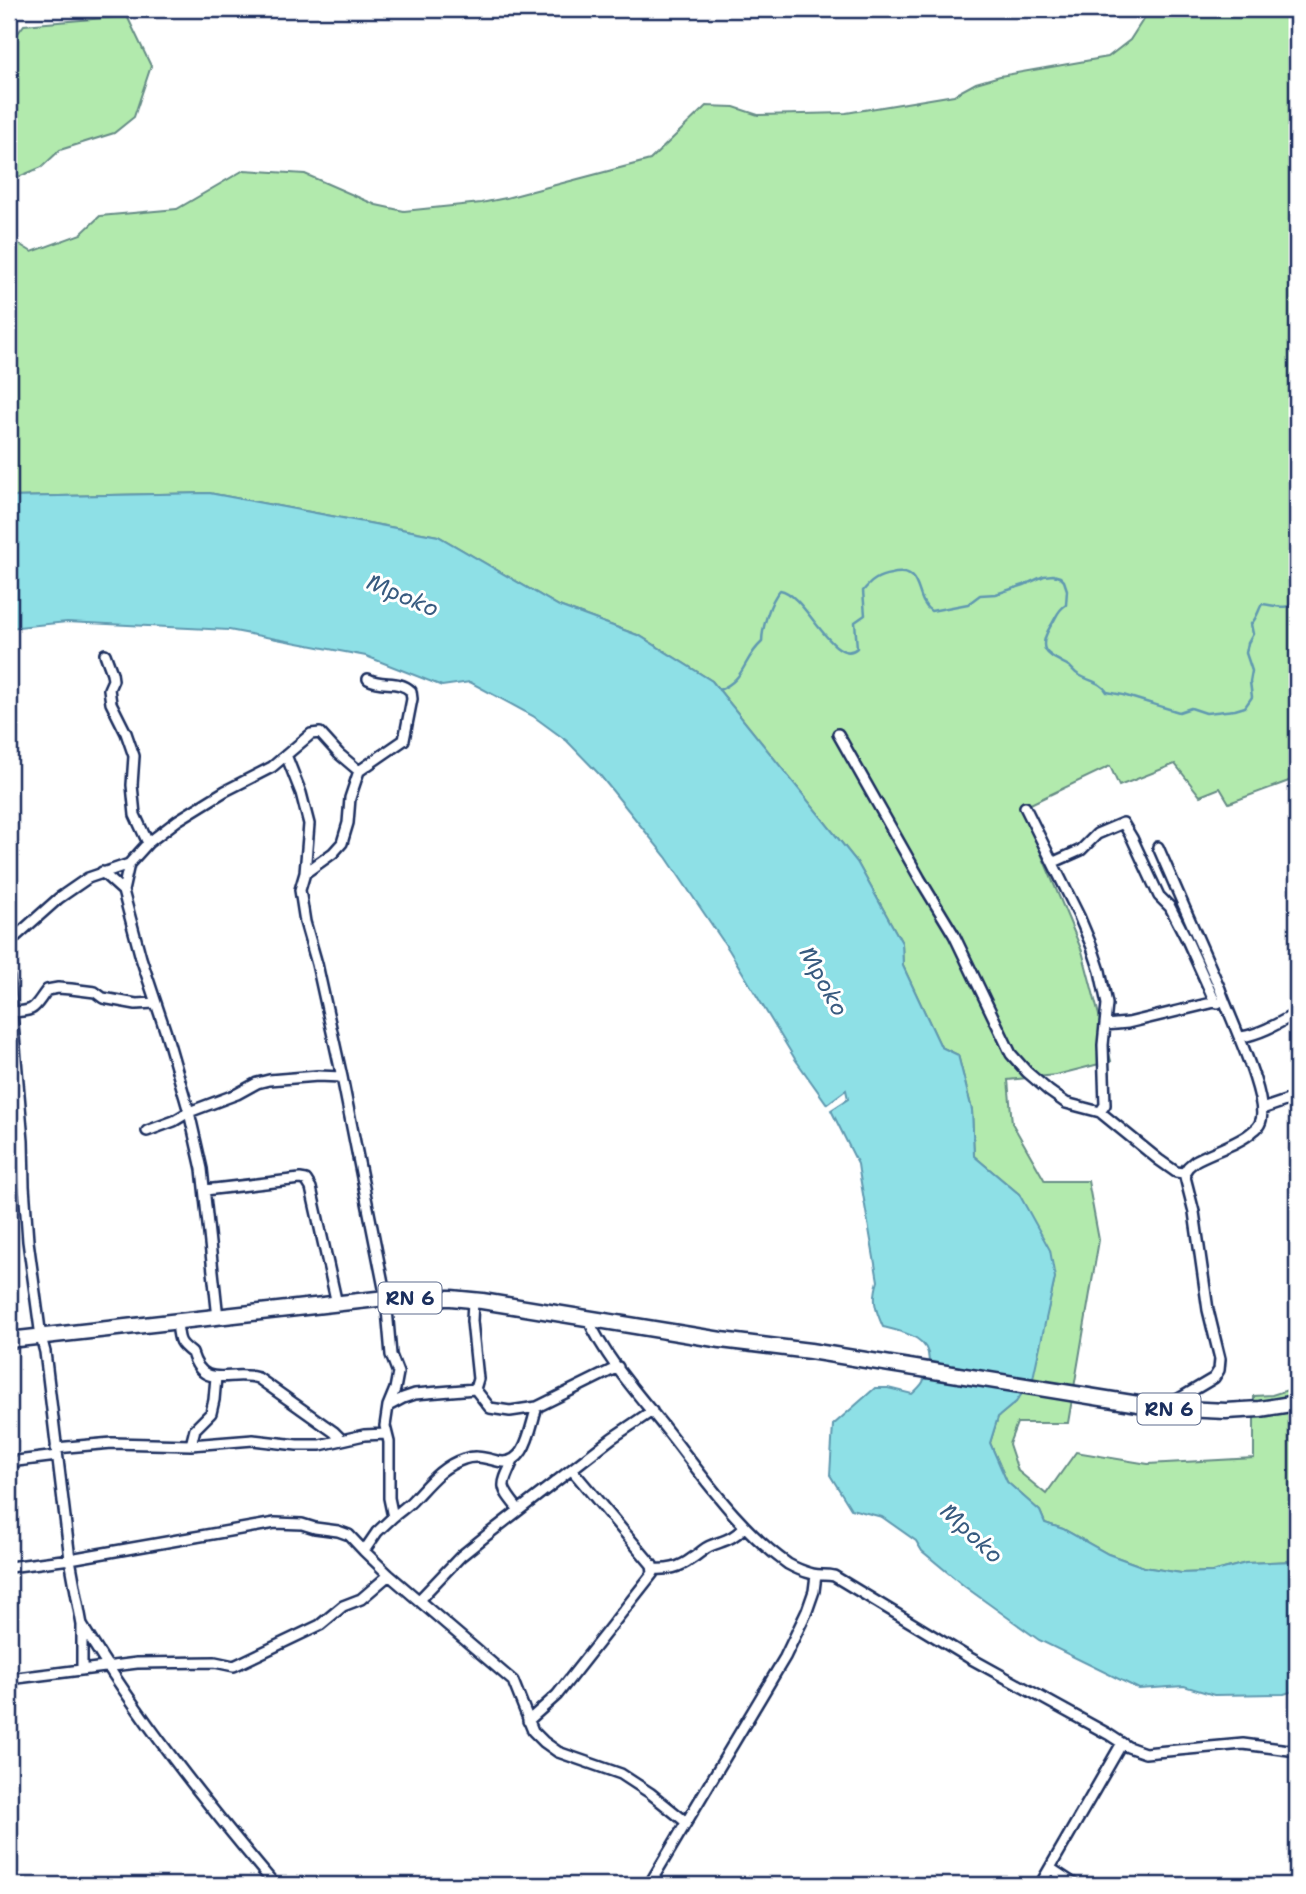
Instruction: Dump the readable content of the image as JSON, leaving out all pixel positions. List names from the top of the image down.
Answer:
{
  "streets": {
    "main road": ["RN 6"]
  },
  "water": ["Mpoko"]
}
